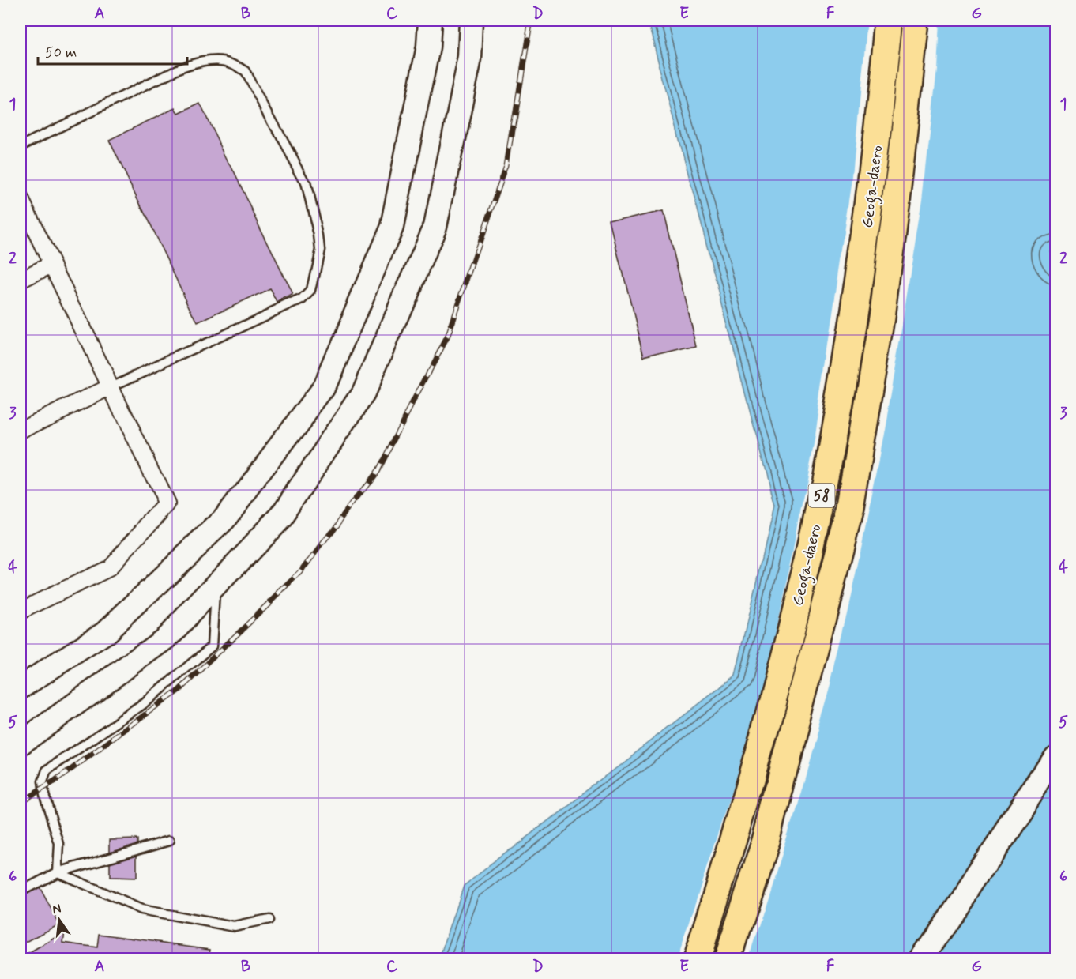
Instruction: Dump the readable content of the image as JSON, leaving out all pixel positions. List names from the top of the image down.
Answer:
{
  "streets": {
    "highway": ["Geoga-daero", "58"]
  },
  "scale_bar": "50 m",
  "north": "top",
  "grid": {
    "columns": [
      "A",
      "B",
      "C",
      "D",
      "E",
      "F",
      "G"
    ],
    "rows": [
      "1",
      "2",
      "3",
      "4",
      "5",
      "6"
    ]
  }
}
